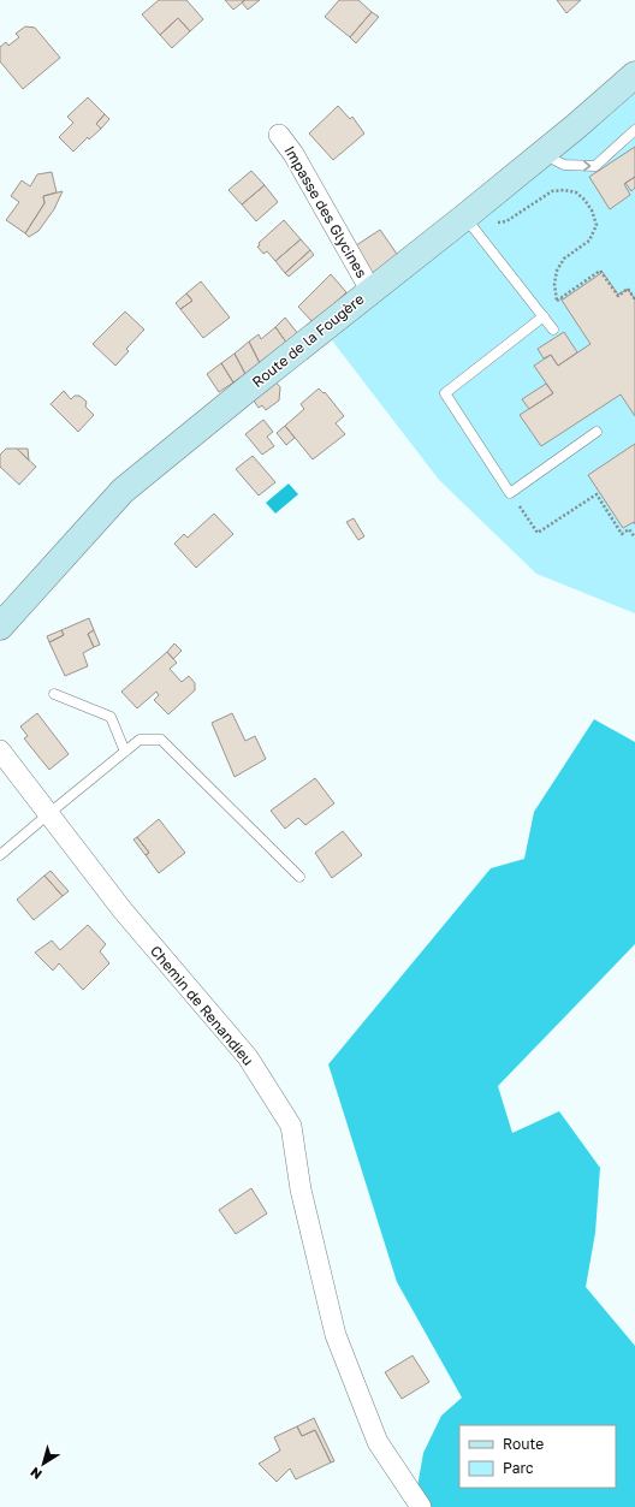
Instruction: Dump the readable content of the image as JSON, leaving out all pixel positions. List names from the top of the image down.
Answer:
{
  "streets": {
    "street": ["Impasse des Glycines", "Route de la Fougère", "Chemin de Renandieu"]
  },
  "crossings": [
    ["Impasse des Glycines", "Route de la Fougère"]
  ],
  "legend": ["Route", "Parc"],
  "north": "bottom left"
}
